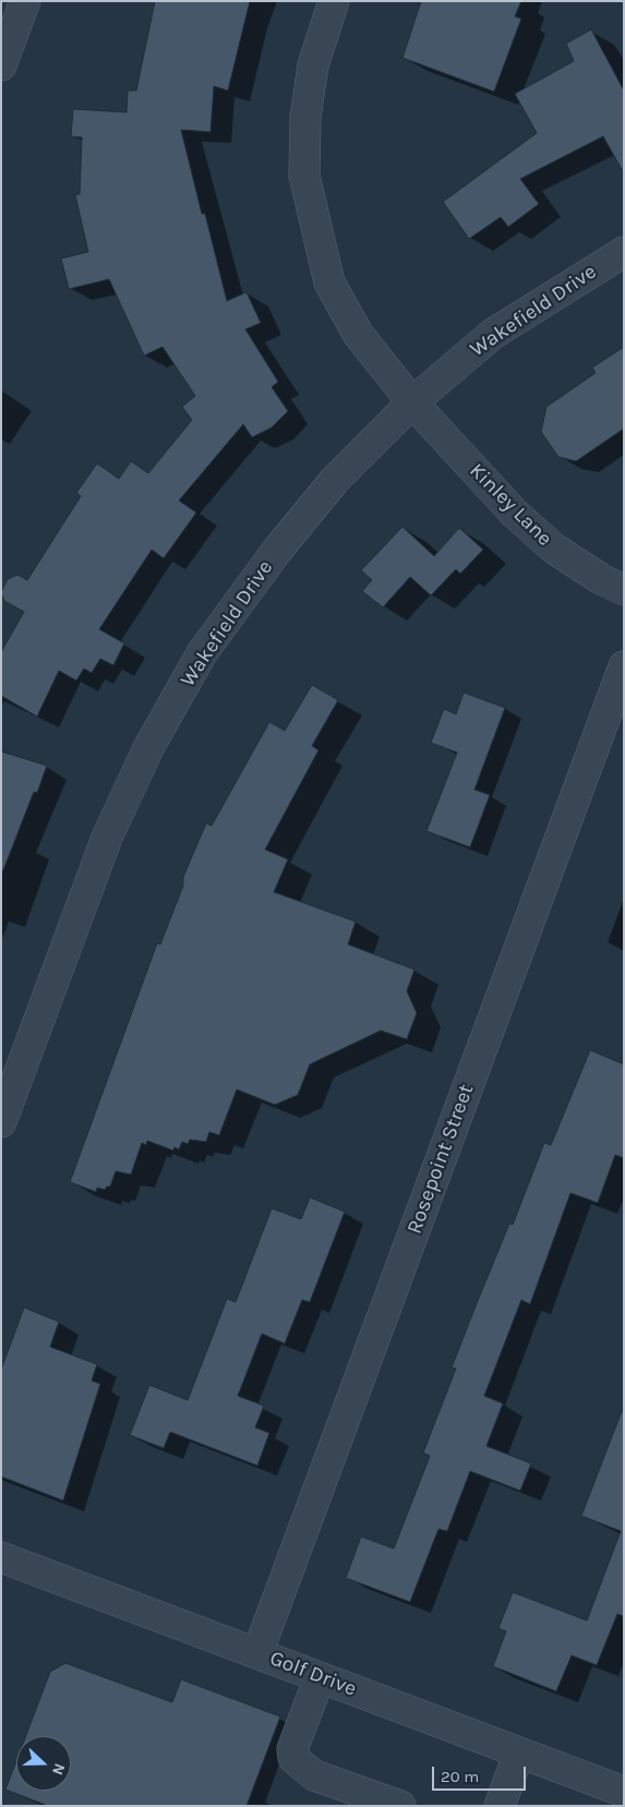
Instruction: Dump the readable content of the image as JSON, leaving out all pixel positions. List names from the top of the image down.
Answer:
{
  "streets": {
    "street": [
      "Wakefield Drive",
      "Kinley Lane",
      "Rosepoint Street",
      "Golf Drive"
    ]
  },
  "crossings": [
    ["Wakefield Drive", "Kinley Lane"],
    ["Rosepoint Street", "Golf Drive"]
  ],
  "scale_bar": "20 m",
  "north": "right"
}
